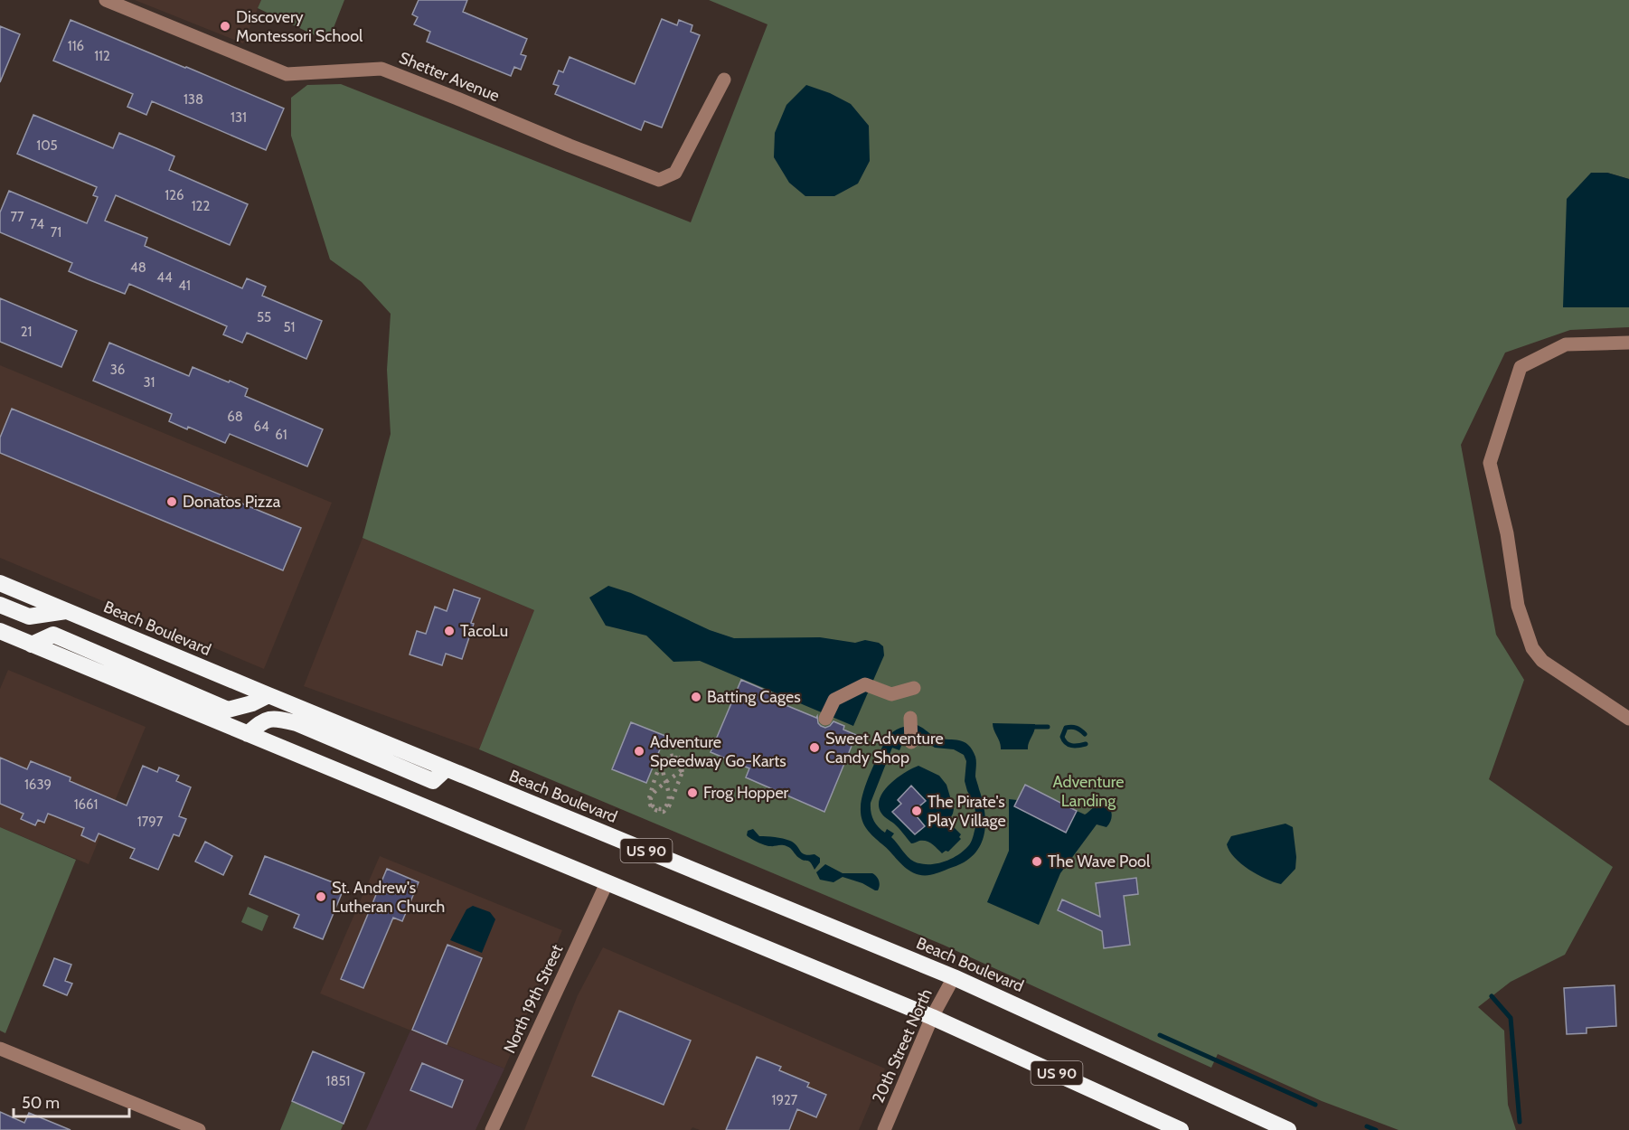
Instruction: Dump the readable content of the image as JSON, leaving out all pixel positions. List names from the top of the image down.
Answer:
{
  "streets": {
    "highway": ["Beach Boulevard", "US 90"],
    "street": ["Shetter Avenue", "North 19th Street", "20th Street North"]
  },
  "crossings": [
    ["Beach Boulevard", "20th Street North"],
    ["US 90", "North 19th Street"],
    ["US 90", "20th Street North"]
  ],
  "parks": ["Adventure Landing"],
  "places": [
    "Discovery Montessori School",
    "Donatos Pizza",
    "TacoLu",
    "Batting Cages",
    "Sweet Adventure Candy Shop",
    "Adventure Speedway Go-Karts",
    "Frog Hopper",
    "The Pirate's Play Village",
    "The Wave Pool",
    "St. Andrew's Lutheran Church"
  ],
  "house_numbers": [
    "116",
    "112",
    "138",
    "131",
    "105",
    "126",
    "122",
    "77",
    "74",
    "71",
    "48",
    "44",
    "41",
    "55",
    "51",
    "21",
    "36",
    "31",
    "68",
    "64",
    "61",
    "1639",
    "1661",
    "1797",
    "1851",
    "1927"
  ],
  "scale_bar": "50 m"
}
